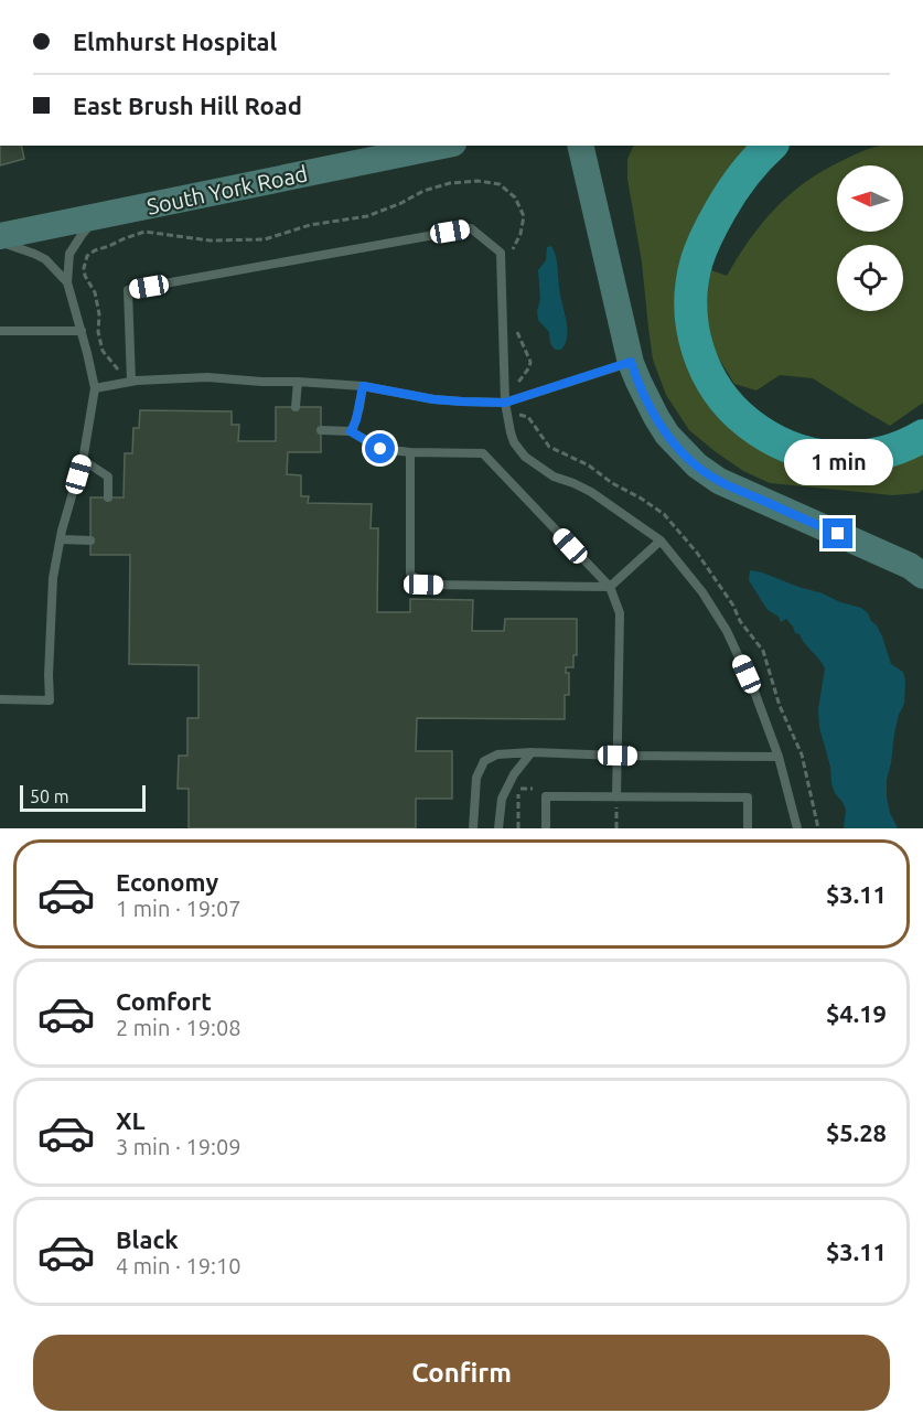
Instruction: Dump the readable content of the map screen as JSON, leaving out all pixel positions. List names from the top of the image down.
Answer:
{
  "streets": {
    "street": ["South York Road"]
  },
  "scale_bar": "50 m",
  "north": "left",
  "page": {
    "banner": ["Elmhurst Hospital", "East Brush Hill Road"],
    "bubble": "1 min",
    "scale": "50 m",
    "list": [
      {
        "name": "Economy",
        "note": "1 min · 19:07",
        "value": "$3.11"
      },
      {
        "name": "Comfort",
        "note": "2 min · 19:08",
        "value": "$4.19"
      },
      {
        "name": "XL",
        "note": "3 min · 19:09",
        "value": "$5.28"
      },
      {
        "name": "Black",
        "note": "4 min · 19:10",
        "value": "$3.11"
      }
    ],
    "buttons": "Confirm"
  }
}
